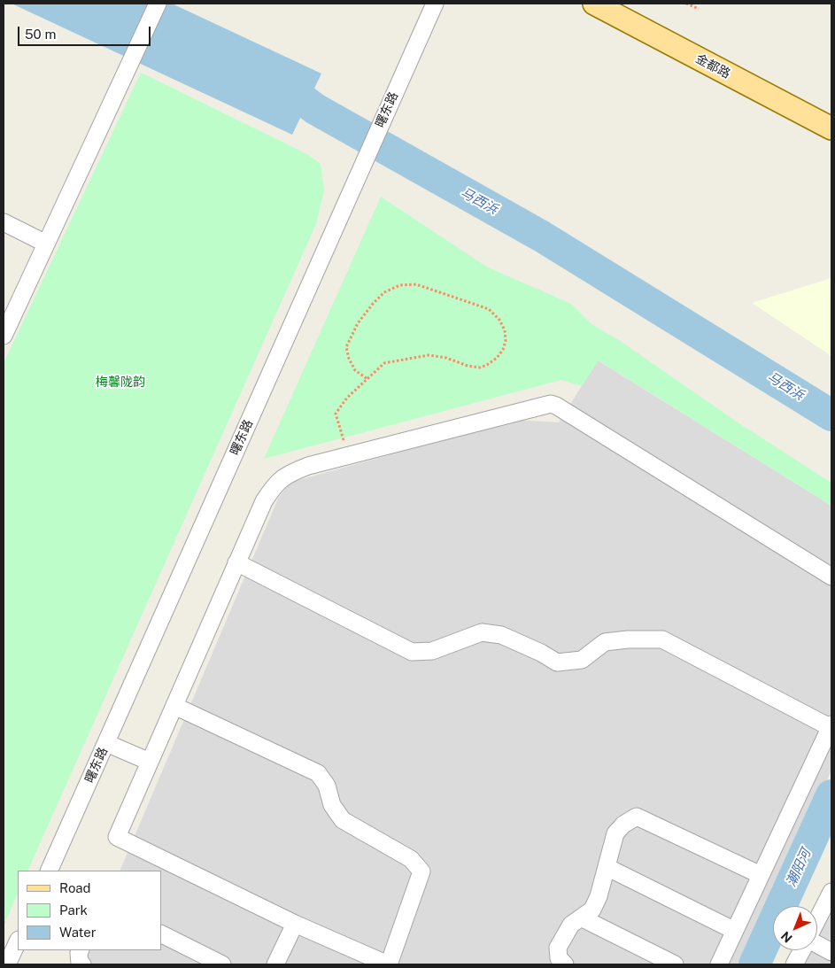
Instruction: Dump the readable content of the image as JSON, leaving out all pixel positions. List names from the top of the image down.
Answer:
{
  "streets": {
    "main road": ["金都路"],
    "street": ["曙东路"]
  },
  "water": ["马西浜", "潮阳河"],
  "parks": ["梅馨陇韵"],
  "legend": ["Road", "Park", "Water"],
  "scale_bar": "50 m",
  "north": "bottom left"
}
